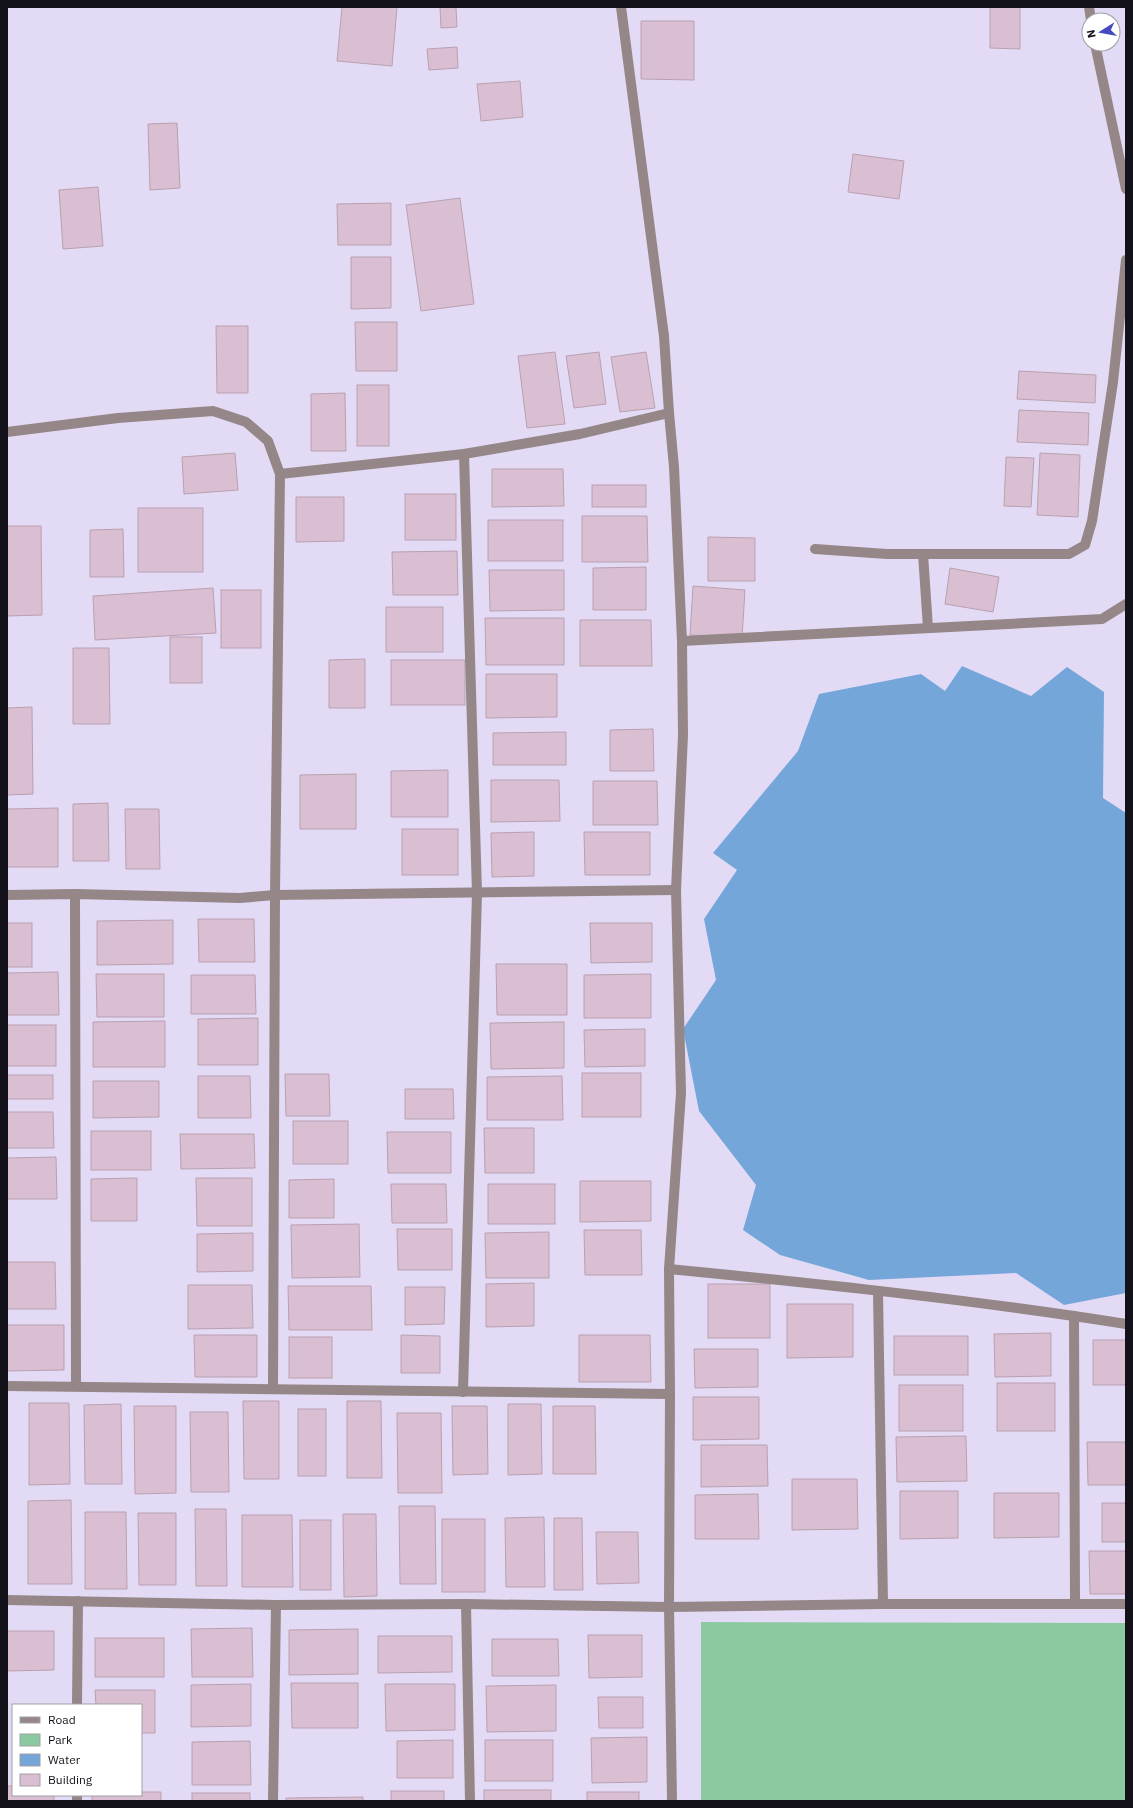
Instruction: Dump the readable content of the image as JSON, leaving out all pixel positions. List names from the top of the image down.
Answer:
{
  "legend": [
    "Road",
    "Park",
    "Water",
    "Building"
  ],
  "north": "left"
}
